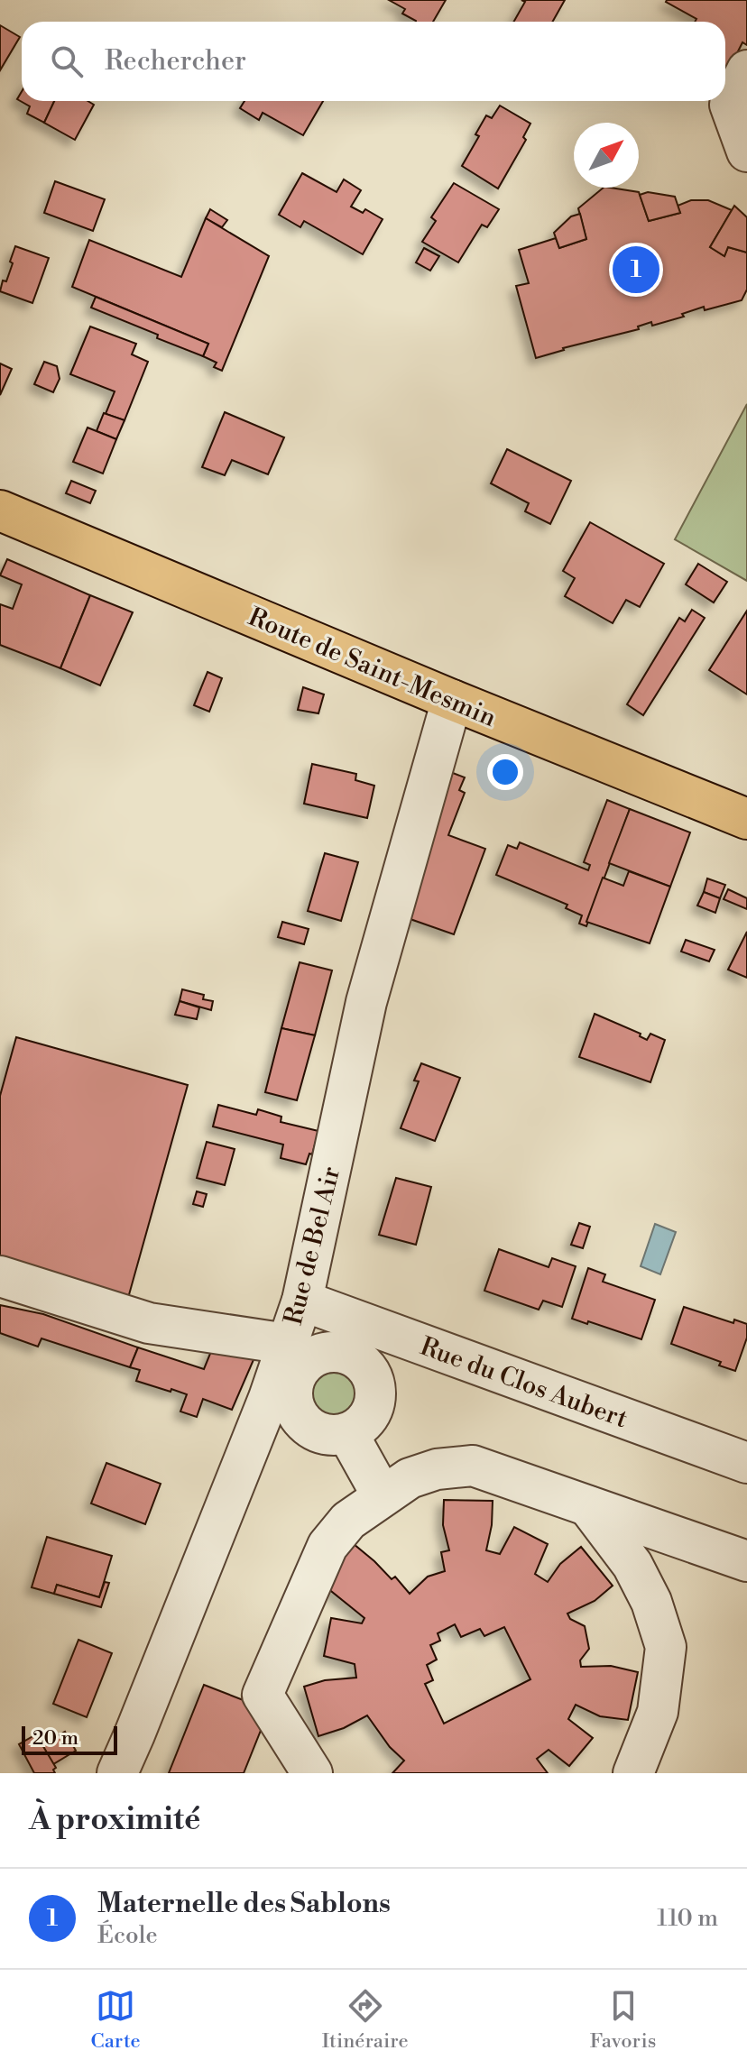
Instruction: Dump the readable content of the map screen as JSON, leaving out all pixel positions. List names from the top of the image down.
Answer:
{
  "streets": {
    "main road": ["Route de Saint-Mesmin"],
    "street": ["Rue de Bel Air", "Rue du Clos Aubert"]
  },
  "crossings": [
    ["Route de Saint-Mesmin", "Rue de Bel Air"],
    ["Rue de Bel Air", "Rue du Clos Aubert"]
  ],
  "scale_bar": "20 m",
  "north": "top right",
  "page": {
    "search": "Rechercher",
    "pins": "1",
    "scale": "20 m",
    "heading": "À proximité",
    "list": [
      {
        "mark": "1",
        "name": "Maternelle des Sablons",
        "note": "École",
        "value": "110 m"
      }
    ],
    "nav": ["Carte", "Itinéraire", "Favoris"]
  }
}
